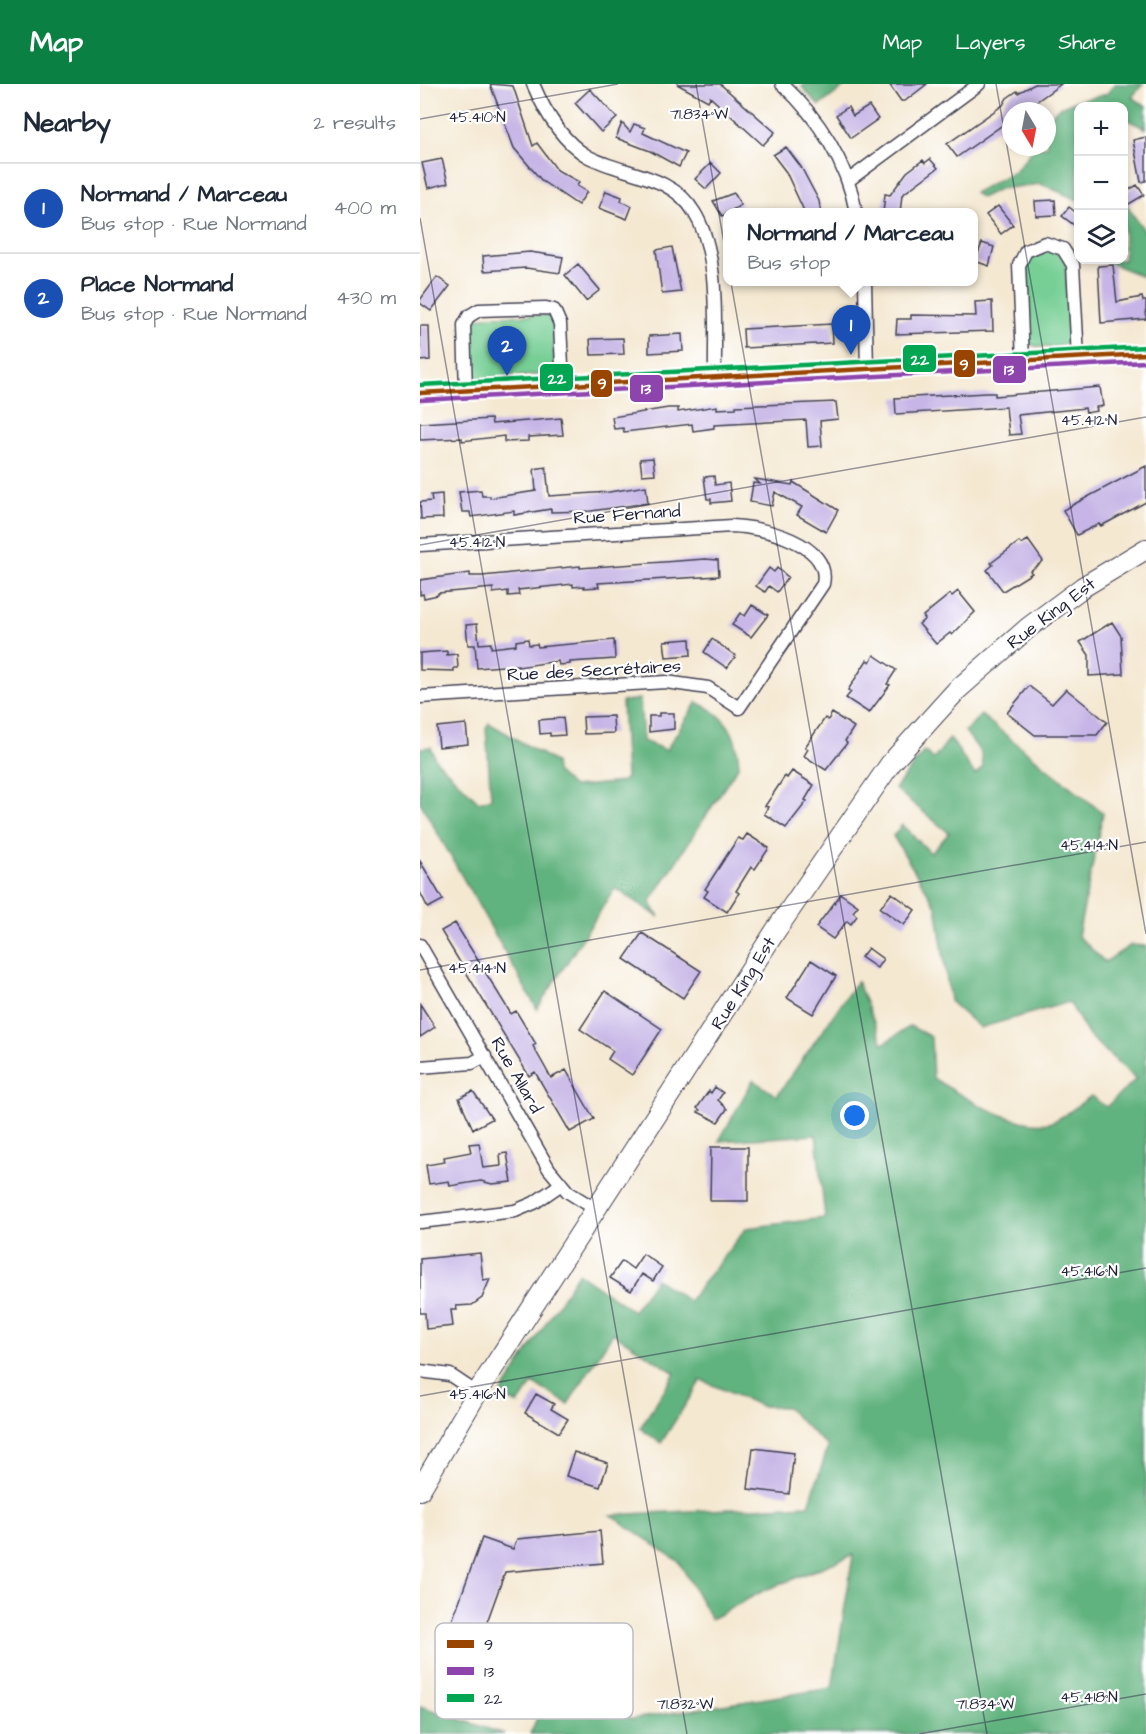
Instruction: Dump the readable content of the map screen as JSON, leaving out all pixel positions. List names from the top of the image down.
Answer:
{
  "streets": {
    "main road": ["Rue King Est"],
    "street": ["Rue Fernand", "Rue des Secrétaires", "Rue Allard"]
  },
  "crossings": [
    ["Rue Fernand", "Rue des Secrétaires"],
    ["Rue King Est", "Rue Allard"]
  ],
  "lines": ["transit line 22", "transit line 9", "transit line 13"],
  "legend": ["9", "13", "22"],
  "north": "bottom",
  "page": {
    "header": "Map",
    "nav": ["Map", "Layers", "Share"],
    "heading": ["Nearby", "2 results"],
    "map_buttons": ["+", "−"],
    "list": [
      {
        "mark": "1",
        "name": "Normand / Marceau",
        "note": "Bus stop · Rue Normand",
        "value": "400 m"
      },
      {
        "mark": "2",
        "name": "Place Normand",
        "note": "Bus stop · Rue Normand",
        "value": "430 m"
      }
    ],
    "popup": ["Normand / Marceau", "Bus stop"],
    "pins": ["1", "2"]
  },
  "coordinates": [
    "71.834°W",
    "45.410°N",
    "45.412°N",
    "45.414°N",
    "45.416°N",
    "45.418°N",
    "71.832°W"
  ]
}
